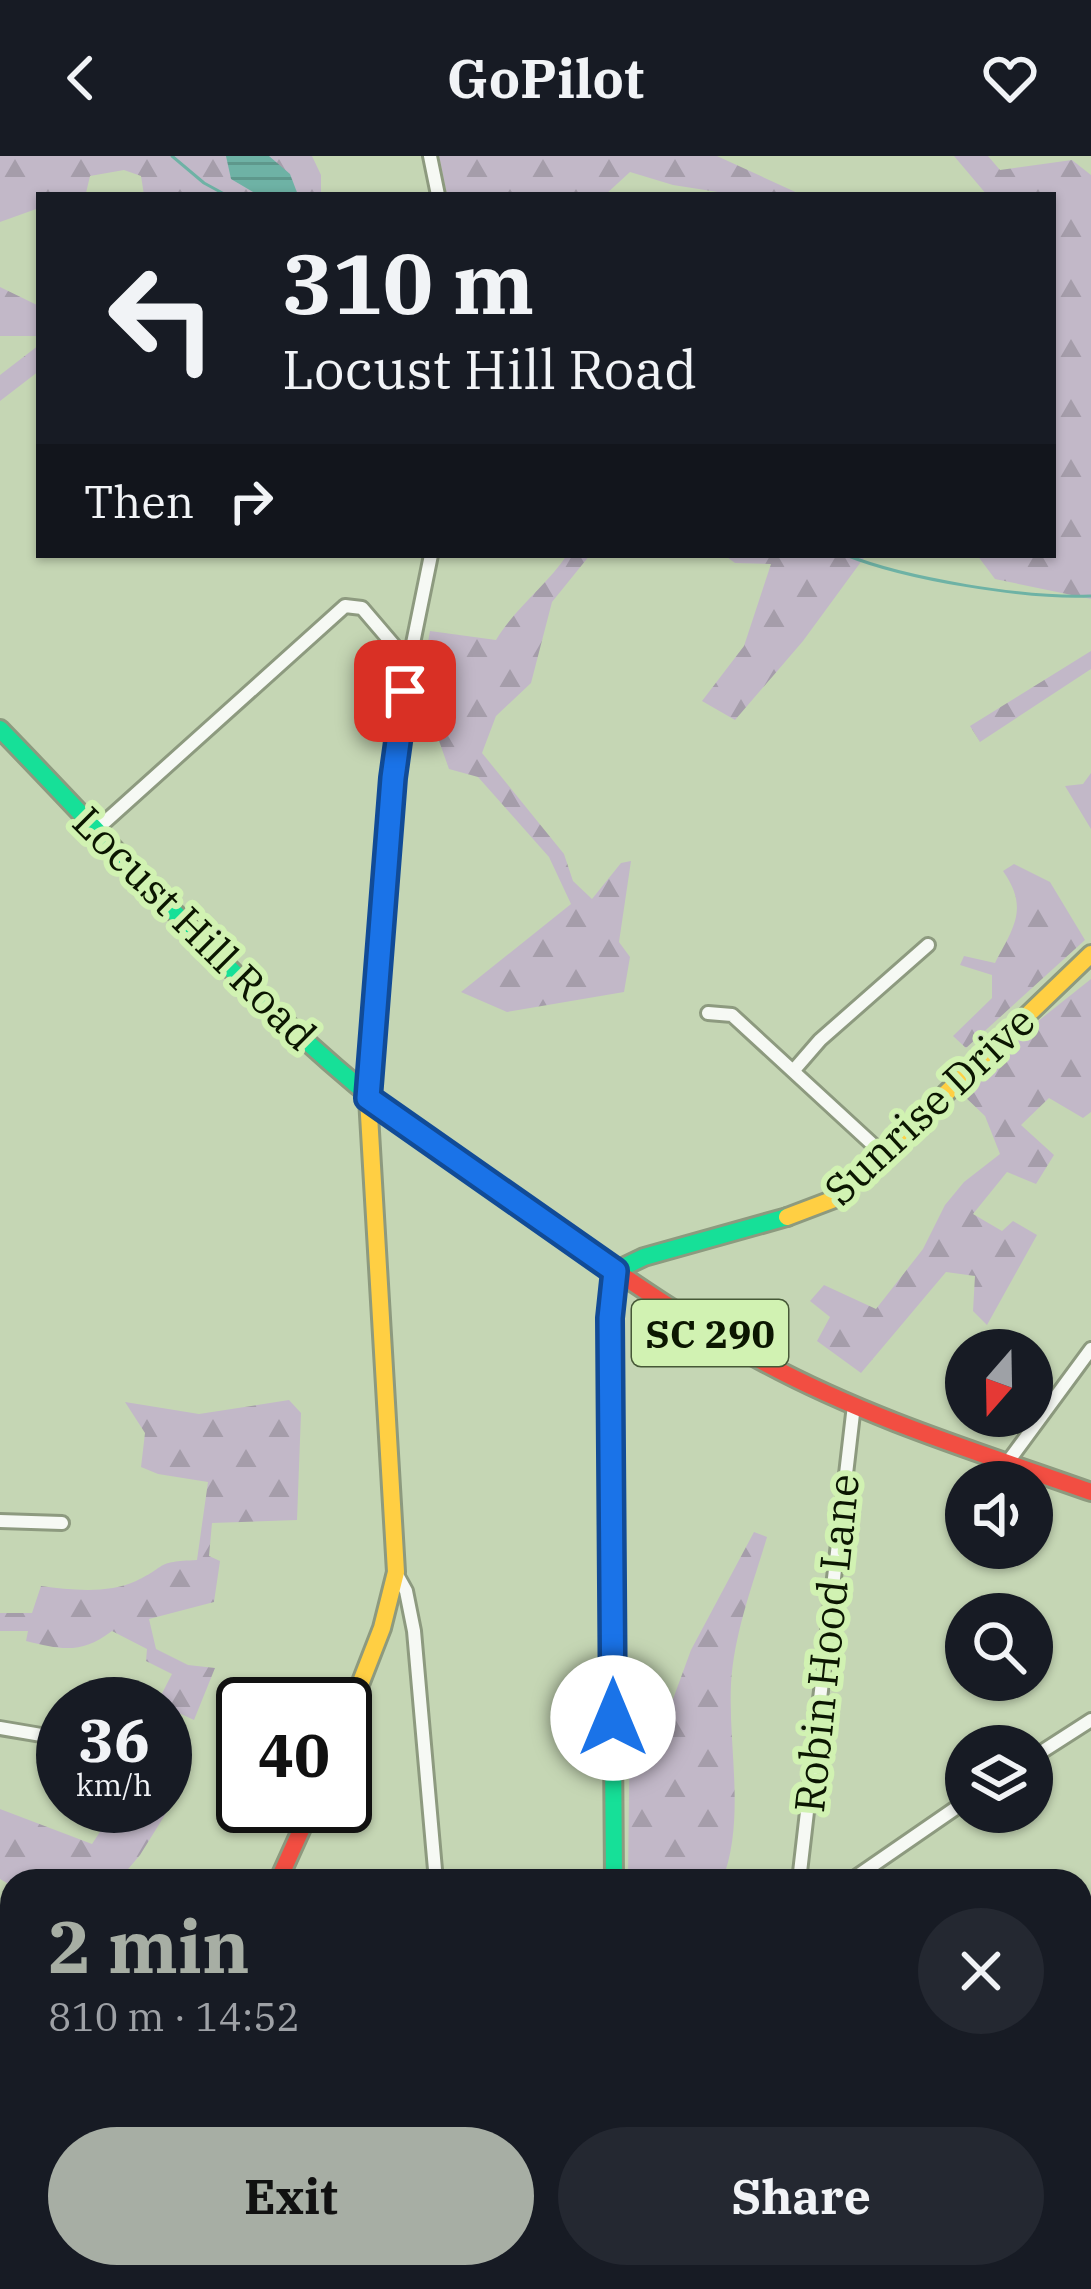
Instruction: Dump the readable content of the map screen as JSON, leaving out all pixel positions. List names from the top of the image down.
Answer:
{
  "streets": {
    "street": [
      "Locust Hill Road",
      "Sunrise Drive",
      "SC 290",
      "Robin Hood Lane"
    ]
  },
  "crossings": [
    ["Locust Hill Road", "Sunrise Drive"],
    ["Locust Hill Road", "Robin Hood Lane"]
  ],
  "north": "bottom",
  "page": {
    "header": "GoPilot",
    "turn": ["310 m", "Locust Hill Road"],
    "then": "Then",
    "speed": "36 km/h",
    "limit": "40",
    "heading": ["2 min", "810 m · 14:52"],
    "buttons": ["Exit", "Share"]
  }
}
